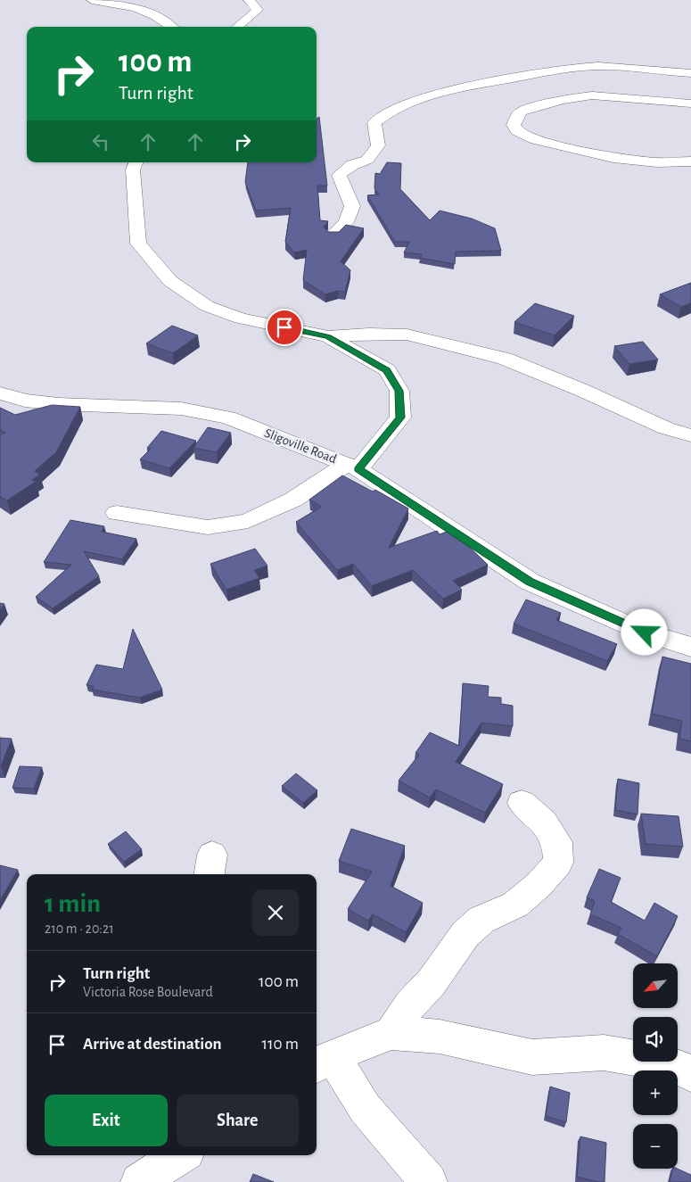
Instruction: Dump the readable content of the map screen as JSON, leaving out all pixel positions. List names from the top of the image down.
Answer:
{
  "streets": {
    "street": ["Sligoville Road"]
  },
  "north": "bottom left",
  "page": {
    "turn": ["100 m", "Turn right"],
    "heading": ["1 min", "210 m · 20:21"],
    "list": [
      {
        "name": "Turn right",
        "note": "Victoria Rose Boulevard",
        "value": "100 m"
      },
      {
        "name": "Arrive at destination",
        "value": "110 m"
      }
    ],
    "map_buttons": ["+", "−"],
    "buttons": ["Exit", "Share"]
  }
}
